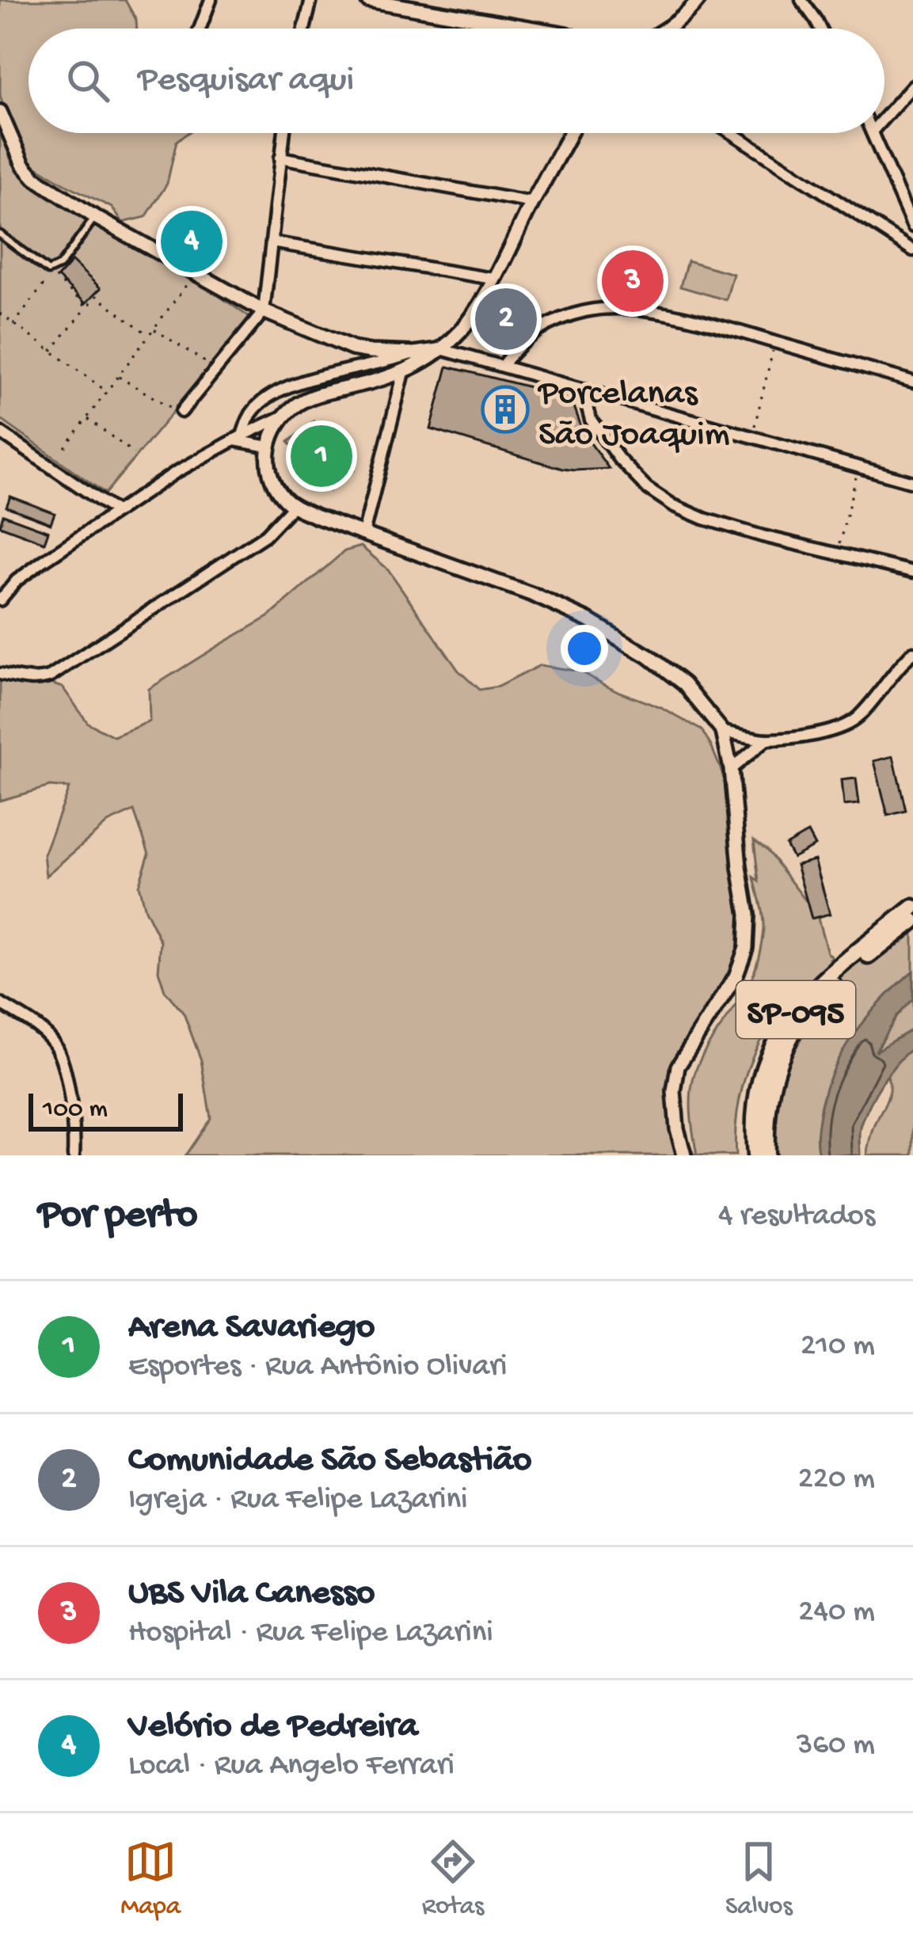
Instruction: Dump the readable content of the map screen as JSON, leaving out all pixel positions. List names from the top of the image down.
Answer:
{
  "streets": {
    "main road": ["SP-095"]
  },
  "places": {
    "building": ["Porcelanas São Joaquim"]
  },
  "scale_bar": "100 m",
  "page": {
    "search": "Pesquisar aqui",
    "pins": [
      "4",
      "3",
      "2",
      "1"
    ],
    "scale": "100 m",
    "heading": ["Por perto", "4 resultados"],
    "list": [
      {
        "mark": "1",
        "name": "Arena Savariego",
        "note": "Esportes · Rua Antônio Olivari",
        "value": "210 m"
      },
      {
        "mark": "2",
        "name": "Comunidade São Sebastião",
        "note": "Igreja · Rua Felipe Lazarini",
        "value": "220 m"
      },
      {
        "mark": "3",
        "name": "UBS Vila Canesso",
        "note": "Hospital · Rua Felipe Lazarini",
        "value": "240 m"
      },
      {
        "mark": "4",
        "name": "Velório de Pedreira",
        "note": "Local · Rua Angelo Ferrari",
        "value": "360 m"
      }
    ],
    "nav": ["Mapa", "Rotas", "Salvos"]
  }
}
